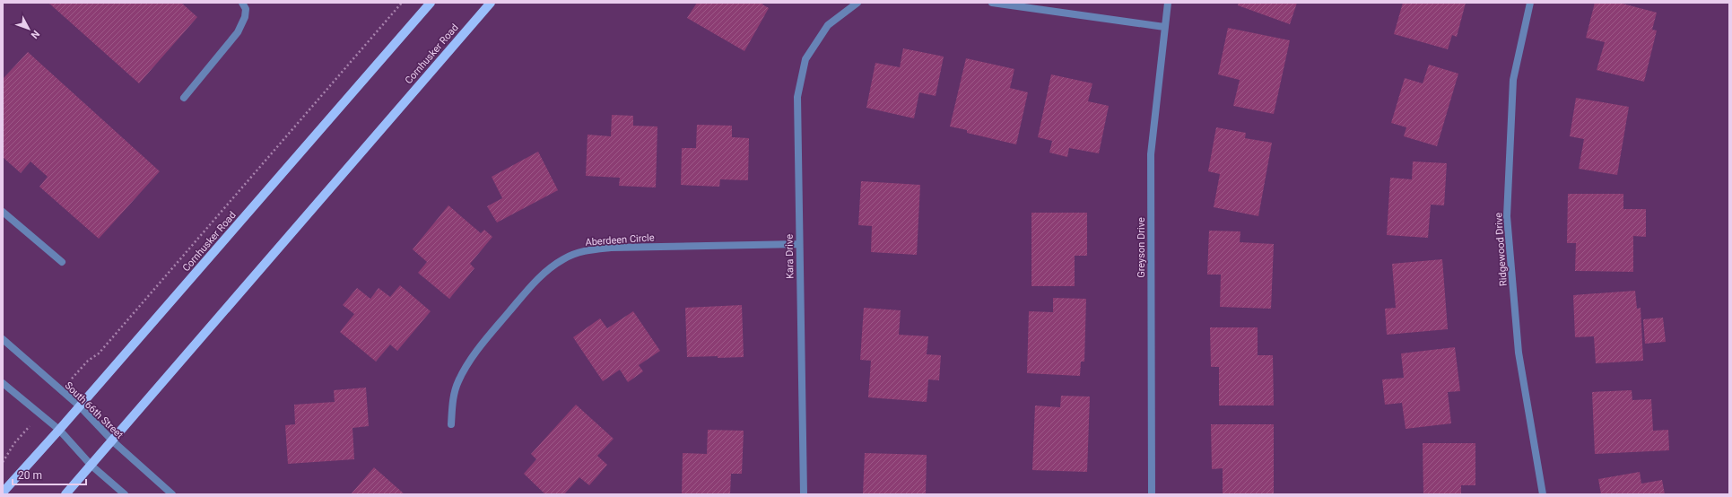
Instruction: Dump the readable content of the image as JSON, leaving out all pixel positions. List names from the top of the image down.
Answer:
{
  "streets": {
    "main road": ["Cornhusker Road"],
    "street": [
      "Aberdeen Circle",
      "Greyson Drive",
      "Ridgewood Drive",
      "Kara Drive",
      "South 66th Street"
    ]
  },
  "crossings": [
    ["Cornhusker Road", "South 66th Street"],
    ["Aberdeen Circle", "Kara Drive"]
  ],
  "scale_bar": "20 m",
  "north": "bottom right"
}
